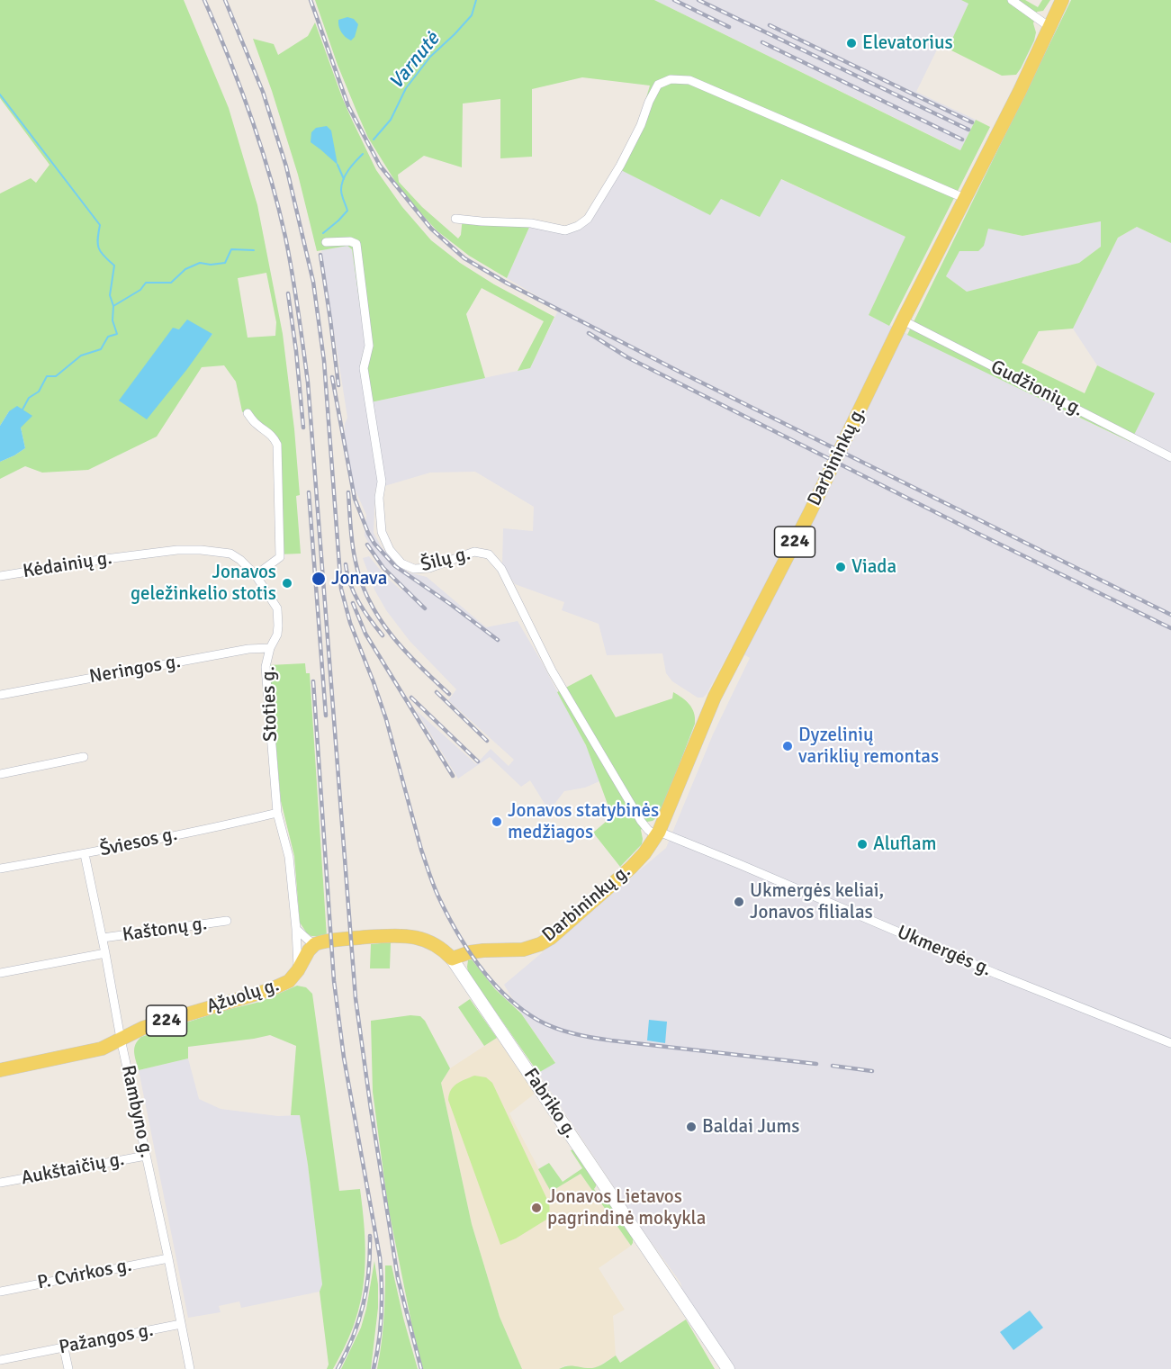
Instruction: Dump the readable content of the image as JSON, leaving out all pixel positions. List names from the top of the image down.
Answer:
{
  "streets": {
    "main road": [
      "Darbininkų g.",
      "224",
      "Ąžuolų g.",
      "Fabriko g."
    ],
    "street": [
      "Gudžionių g.",
      "Šilų g.",
      "Kėdainių g.",
      "Neringos g.",
      "Stoties g.",
      "Šviesos g.",
      "Kaštonų g.",
      "Ukmergės g.",
      "Rambyno g.",
      "Aukštaičių g.",
      "P. Cvirkos g.",
      "Pažangos g."
    ]
  },
  "crossings": [
    ["Gudžionių g.", "Darbininkų g."],
    ["Darbininkų g.", "Šilų g."],
    ["Darbininkų g.", "Ukmergės g."],
    ["Darbininkų g.", "Fabriko g."],
    ["Šilų g.", "Ukmergės g."],
    ["Kėdainių g.", "Stoties g."],
    ["Neringos g.", "Stoties g."],
    ["Stoties g.", "Šviesos g."],
    ["Stoties g.", "Ąžuolų g."],
    ["Šviesos g.", "Rambyno g."],
    ["Kaštonų g.", "Rambyno g."],
    ["Ąžuolų g.", "Fabriko g."],
    ["Ąžuolų g.", "Rambyno g."],
    ["Rambyno g.", "Aukštaičių g."],
    ["Rambyno g.", "P. Cvirkos g."],
    ["Rambyno g.", "Pažangos g."]
  ],
  "water": ["Varnutė"],
  "places": [
    "Elevatorius",
    "Viada",
    "Jonava",
    "Jonavos geležinkelio stotis",
    "Dyzelinių variklių remontas",
    "Jonavos statybinės medžiagos",
    "Aluflam",
    "Ukmergės keliai, Jonavos filialas",
    "Baldai Jums",
    "Jonavos Lietavos pagrindinė mokykla"
  ]
}
